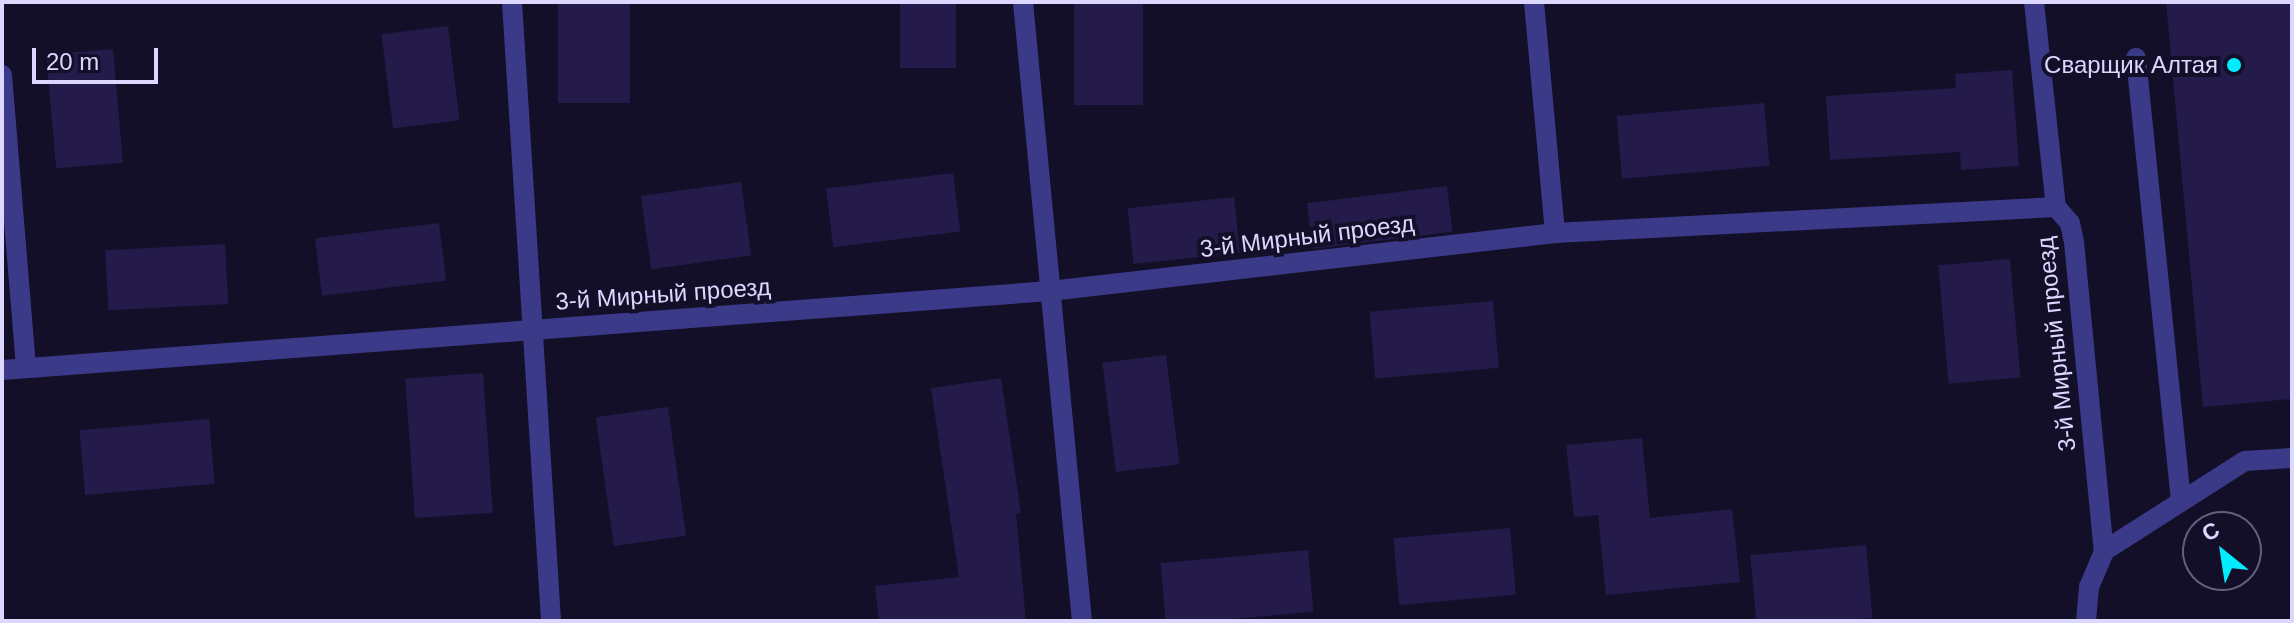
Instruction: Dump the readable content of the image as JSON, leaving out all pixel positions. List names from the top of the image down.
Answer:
{
  "streets": {
    "street": ["3-й Мирный проезд"]
  },
  "places": ["Сварщик Алтая"],
  "scale_bar": "20 m",
  "north": "top left"
}
